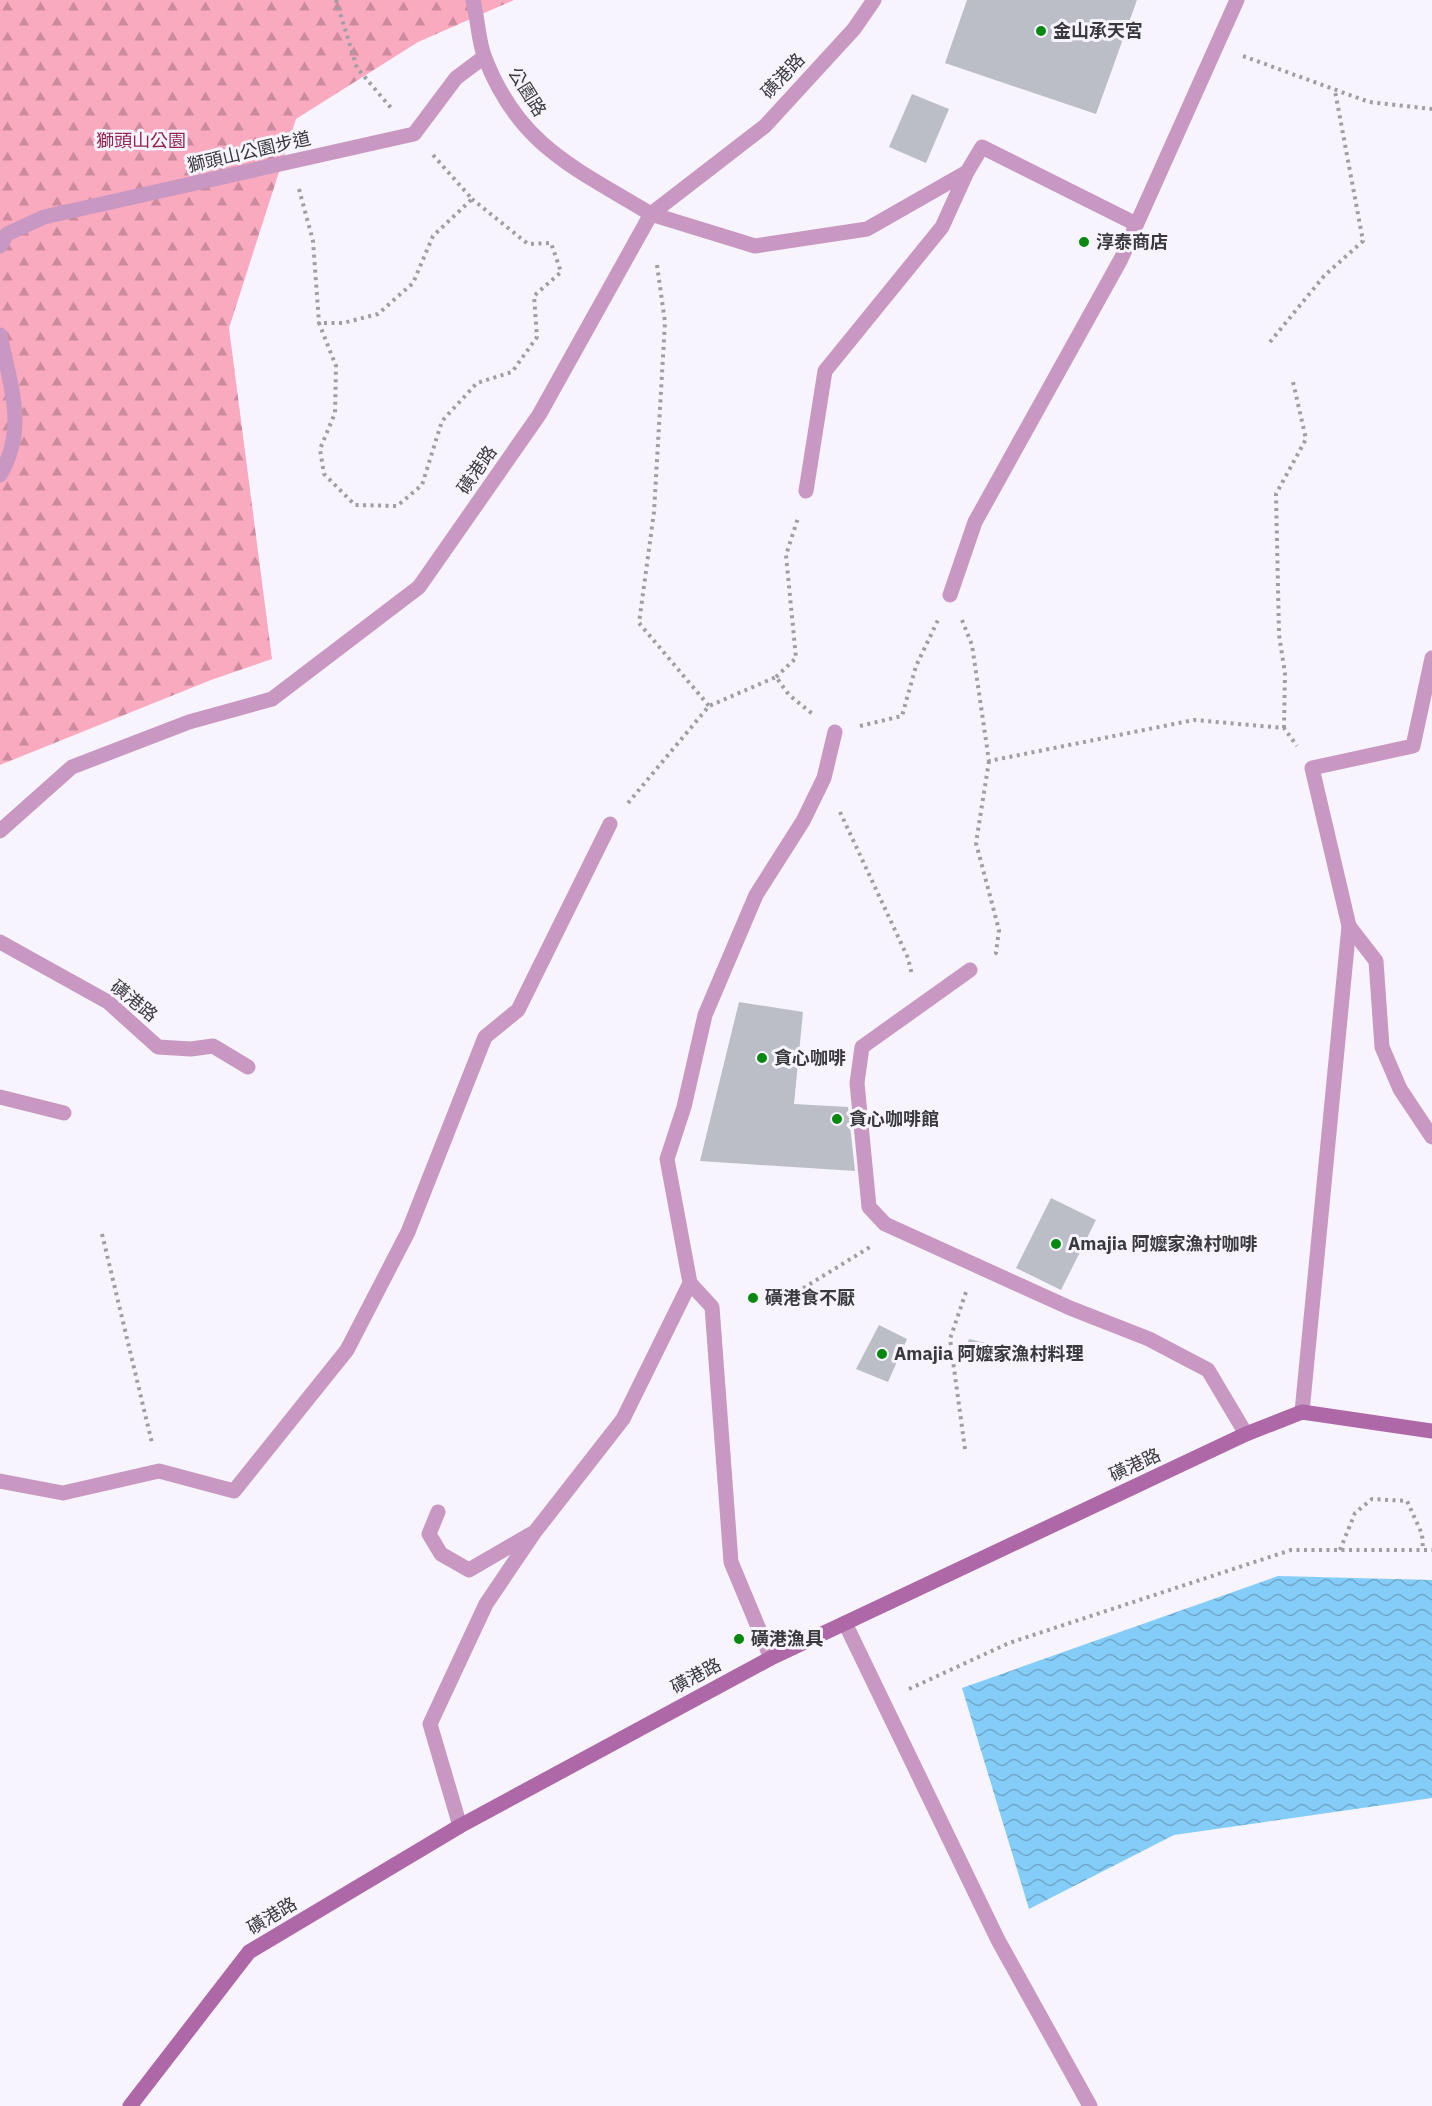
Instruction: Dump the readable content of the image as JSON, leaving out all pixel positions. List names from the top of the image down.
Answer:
{
  "streets": {
    "street": ["磺港路", "公園路", "獅頭山公園步道"]
  },
  "crossings": [
    ["磺港路", "公園路"]
  ],
  "parks": ["獅頭山公園"],
  "places": [
    "金山承天宮",
    "淳泰商店",
    "貪心咖啡",
    "貪心咖啡館",
    "Amajia 阿嬤家漁村咖啡",
    "磺港食不厭",
    "Amajia 阿嬤家漁村料理",
    "磺港漁具"
  ]
}
